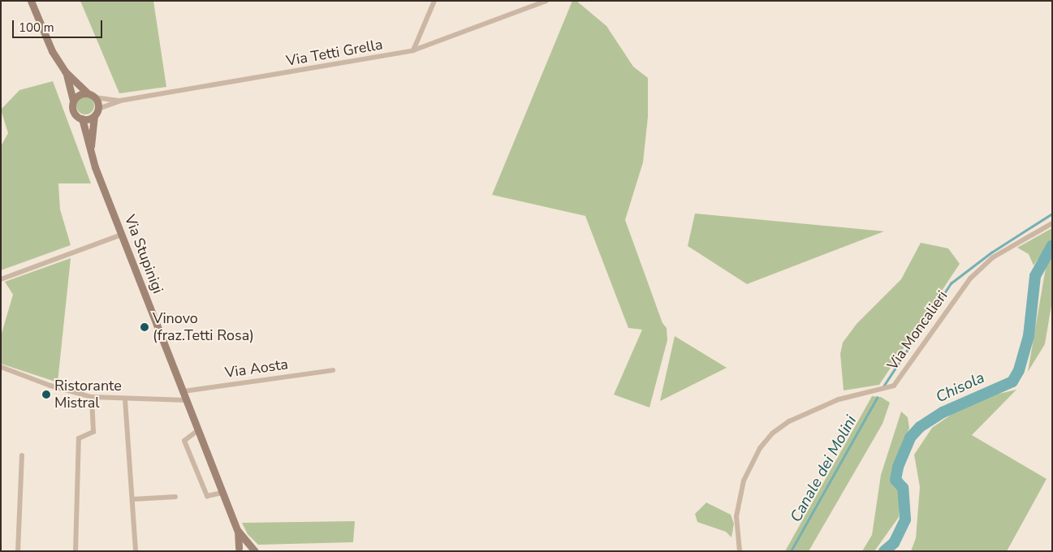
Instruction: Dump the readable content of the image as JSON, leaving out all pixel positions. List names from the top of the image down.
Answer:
{
  "streets": {
    "street": [
      "Via Tetti Grella",
      "Via Stupinigi",
      "Via Moncalieri",
      "Via Aosta"
    ]
  },
  "crossings": [
    ["Via Tetti Grella", "Via Stupinigi"],
    ["Via Stupinigi", "Via Aosta"]
  ],
  "water": ["Chisola", "Canale dei Molini"],
  "places": ["Vinovo (fraz.Tetti Rosa)", "Ristorante Mistral"],
  "scale_bar": "100 m"
}
